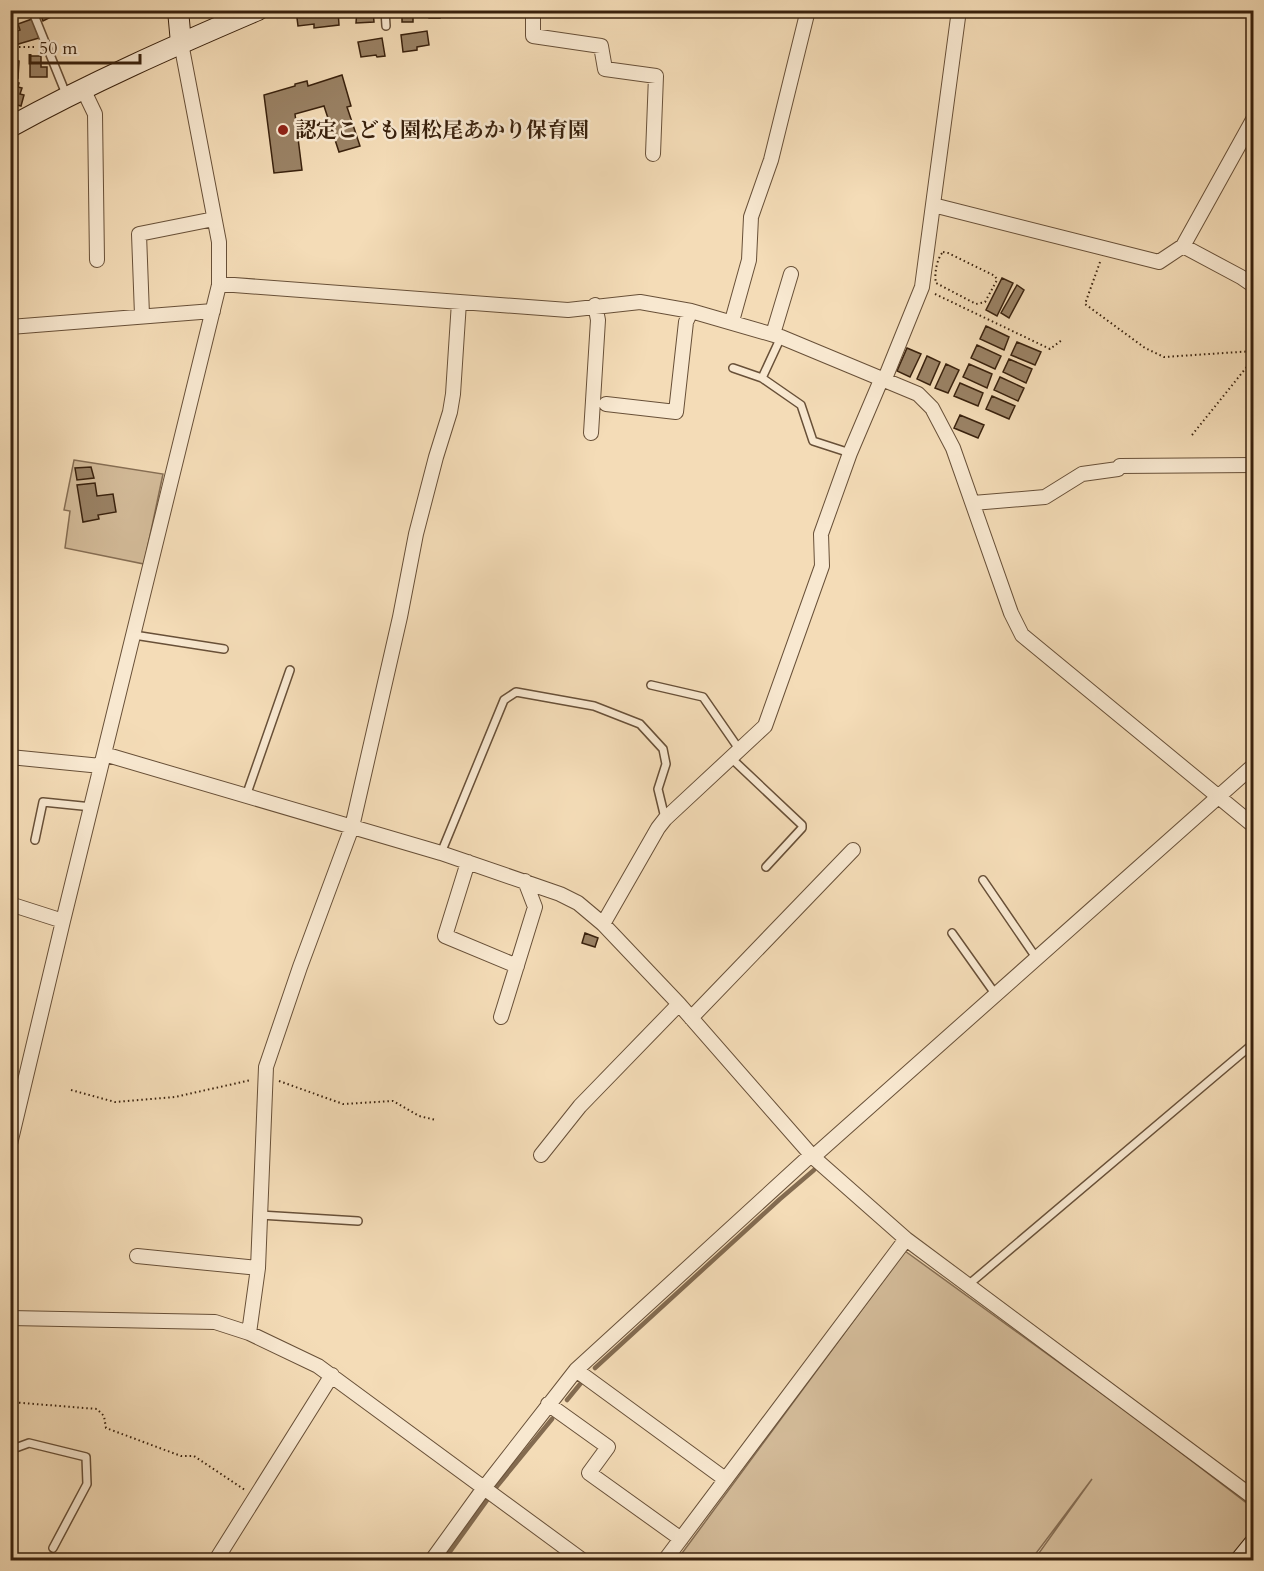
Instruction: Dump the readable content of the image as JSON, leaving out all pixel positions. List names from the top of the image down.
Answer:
{
  "places": ["認定こども園松尾あかり保育園"],
  "scale_bar": "50 m"
}
